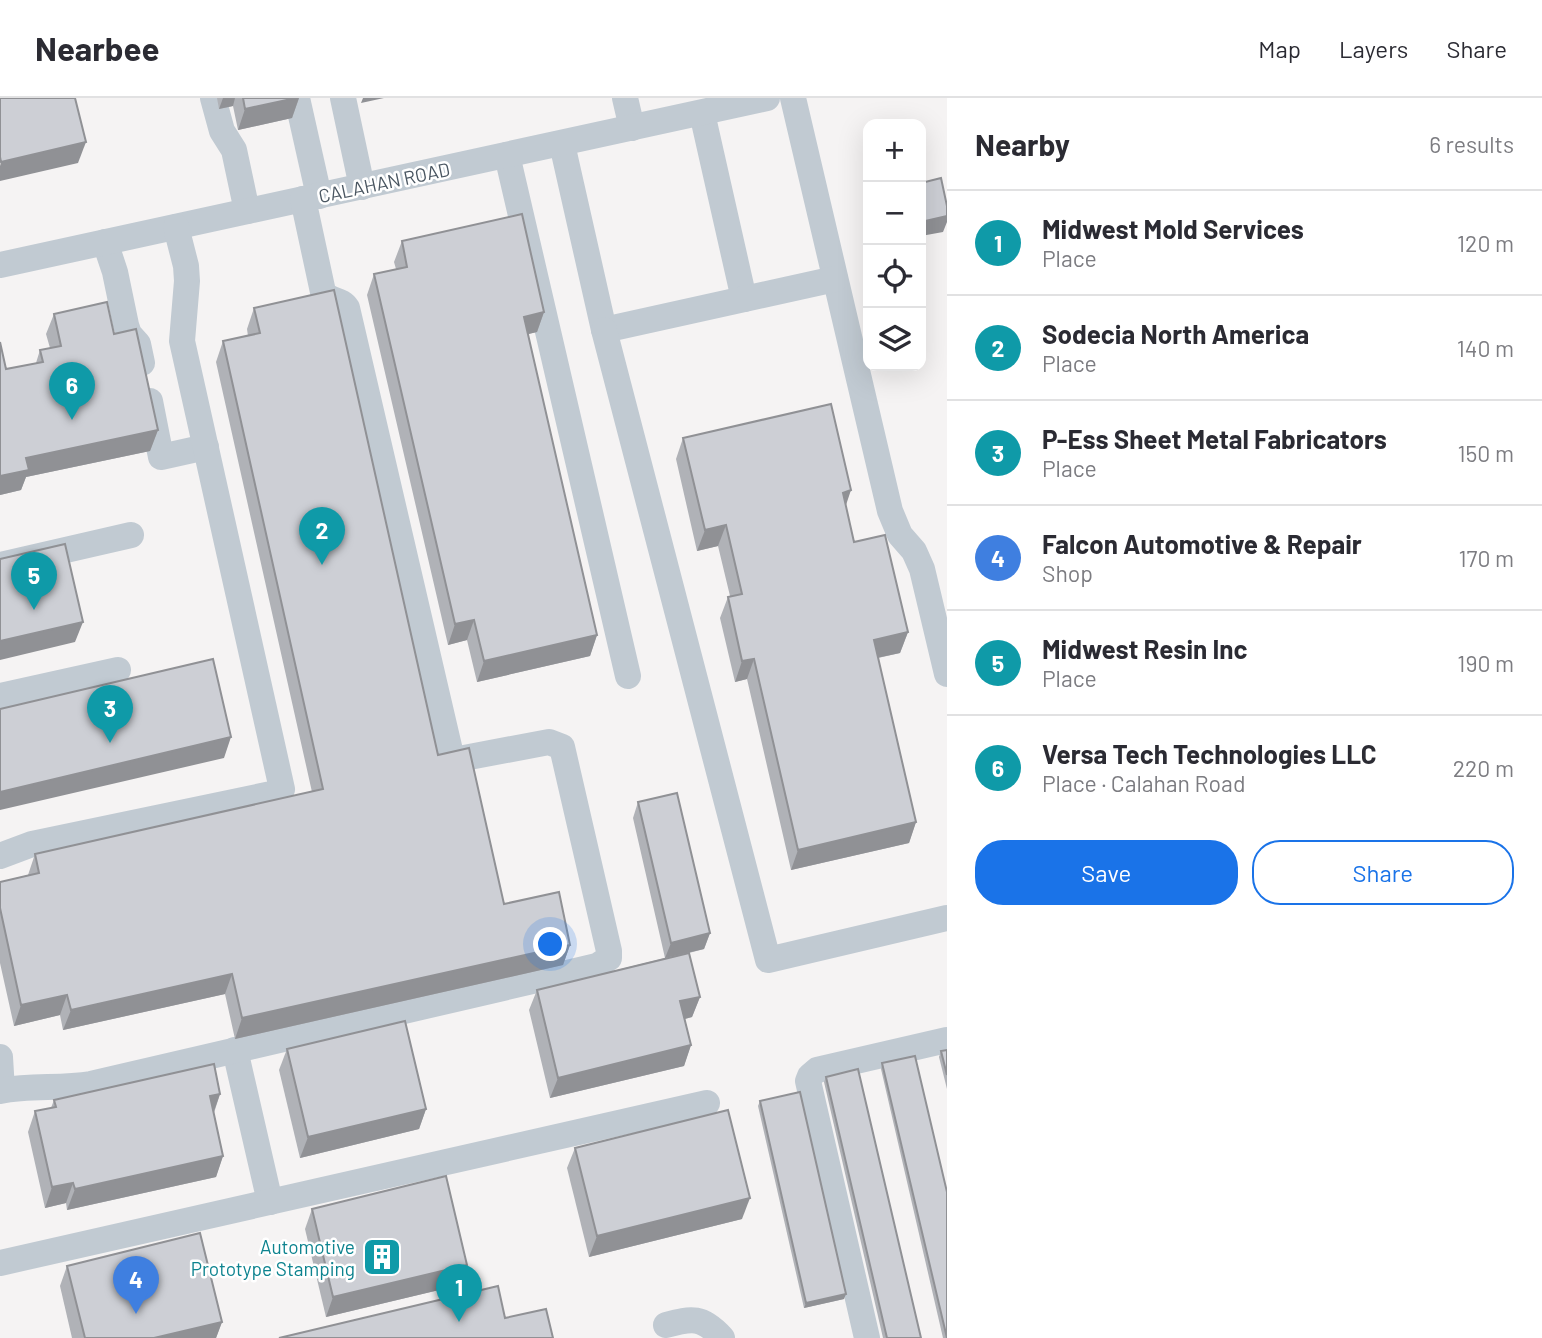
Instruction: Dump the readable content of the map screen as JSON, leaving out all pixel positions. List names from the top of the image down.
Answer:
{
  "streets": {
    "street": ["CALAHAN ROAD"]
  },
  "places": {
    "building": ["Automotive Prototype Stamping"]
  },
  "page": {
    "header": "Nearbee",
    "nav": ["Map", "Layers", "Share"],
    "heading": ["Nearby", "6 results"],
    "map_buttons": ["+", "−"],
    "list": [
      {
        "mark": "1",
        "name": "Midwest Mold Services",
        "note": "Place",
        "value": "120 m"
      },
      {
        "mark": "2",
        "name": "Sodecia North America",
        "note": "Place",
        "value": "140 m"
      },
      {
        "mark": "3",
        "name": "P-Ess Sheet Metal Fabricators",
        "note": "Place",
        "value": "150 m"
      },
      {
        "mark": "4",
        "name": "Falcon Automotive & Repair",
        "note": "Shop",
        "value": "170 m"
      },
      {
        "mark": "5",
        "name": "Midwest Resin Inc",
        "note": "Place",
        "value": "190 m"
      },
      {
        "mark": "6",
        "name": "Versa Tech Technologies LLC",
        "note": "Place · Calahan Road",
        "value": "220 m"
      }
    ],
    "pins": [
      "6",
      "2",
      "5",
      "3",
      "4",
      "1"
    ],
    "buttons": ["Save", "Share"]
  }
}
